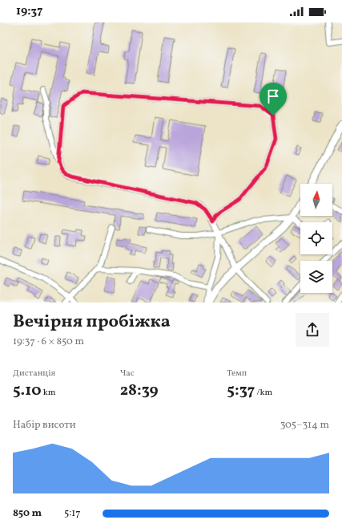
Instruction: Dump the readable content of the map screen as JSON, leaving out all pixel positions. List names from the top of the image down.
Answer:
{
  "north": "top",
  "page": {
    "status": "19:37",
    "heading": ["Вечірня пробіжка", "19:37 · 6 × 850 m"],
    "stats": [
      ["Дистанція", "5.10 km"],
      ["Час", "28:39"],
      ["Темп", "5:37 /km"]
    ],
    "chart": ["Набір висоти", "305–314 m"],
    "list": [
      {
        "name": "850 m",
        "note": "5:17"
      }
    ]
  }
}
